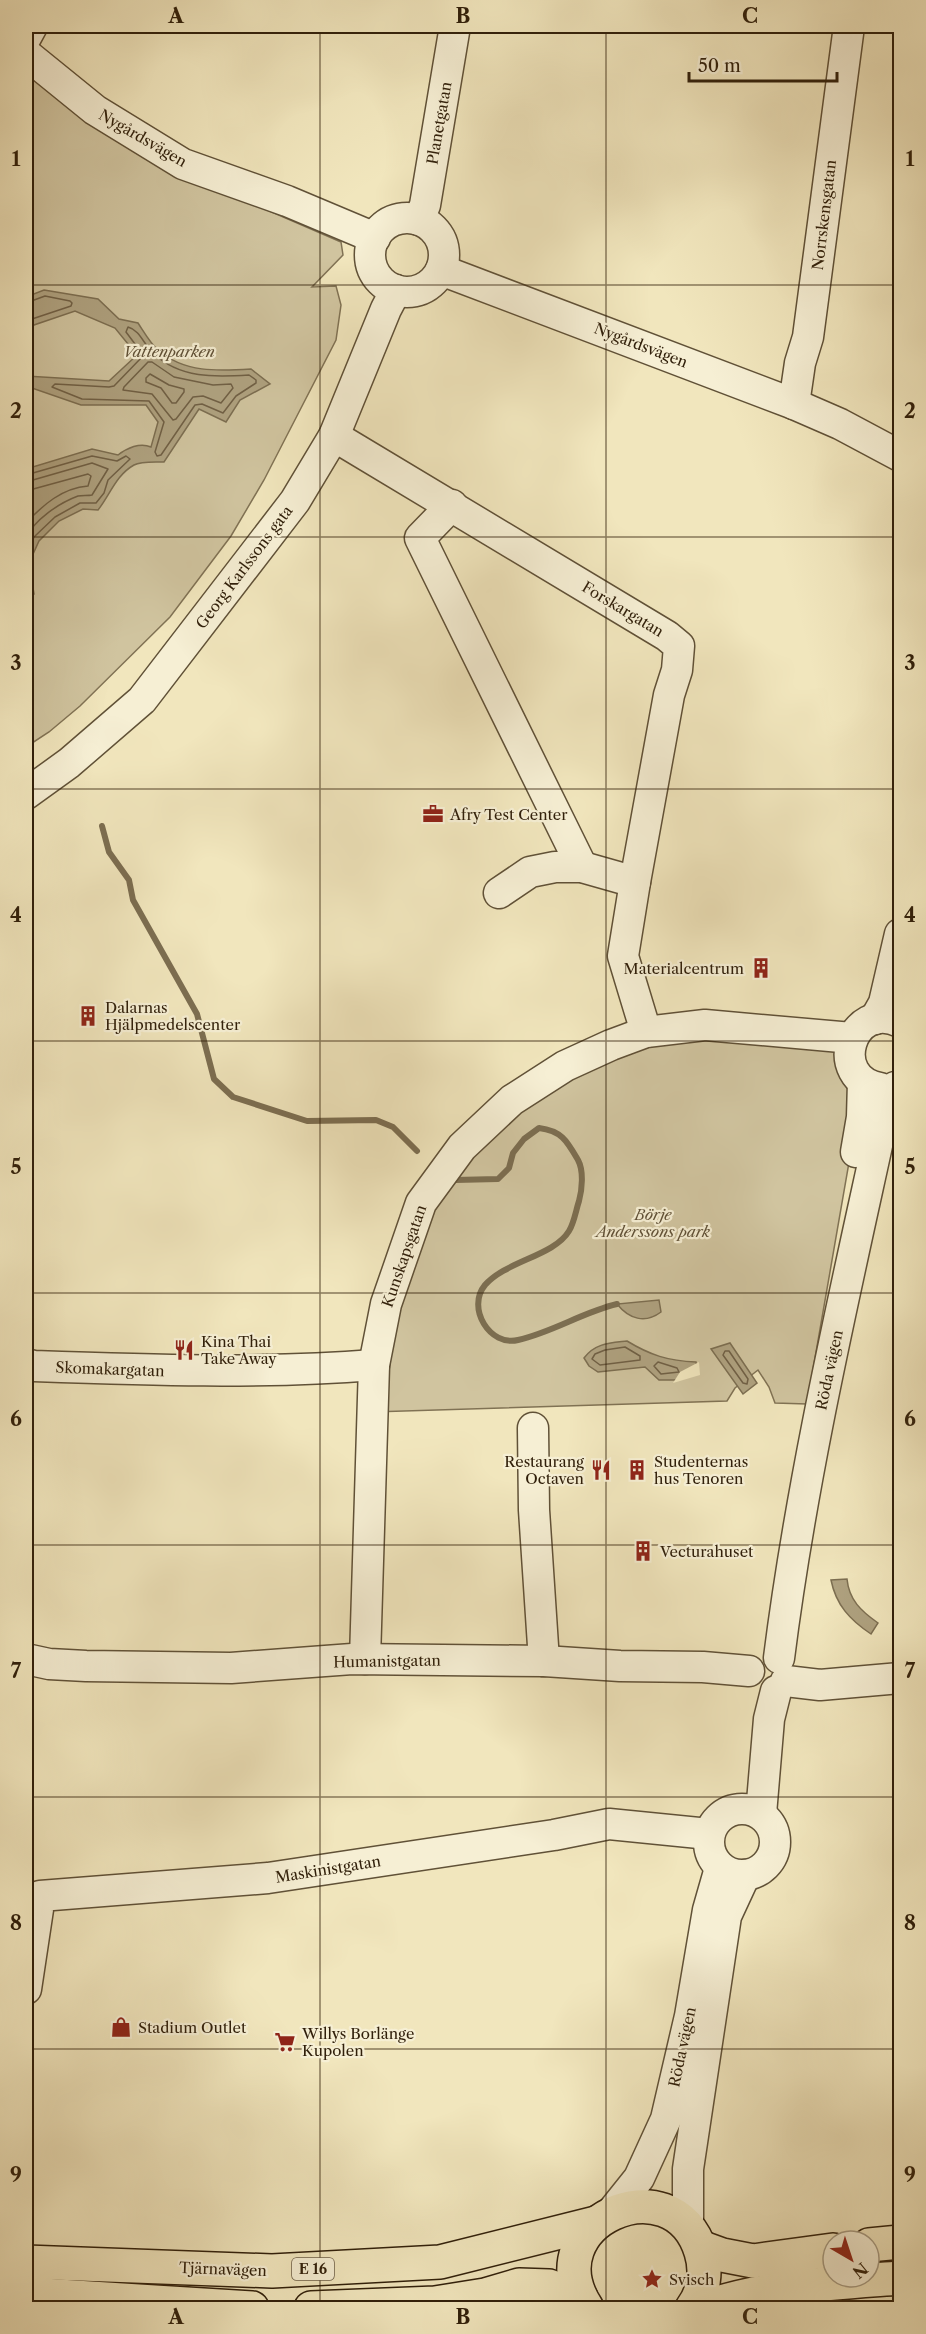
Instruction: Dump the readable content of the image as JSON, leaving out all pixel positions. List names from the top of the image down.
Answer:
{
  "streets": {
    "highway": ["Tjärnavägen", "E 16"],
    "street": [
      "Planetgatan",
      "Nygårdsvägen",
      "Norrskensgatan",
      "Georg Karlssons gata",
      "Forskargatan",
      "Kunskapsgatan",
      "Skomakargatan",
      "Röda vägen",
      "Humanistgatan",
      "Maskinistgatan"
    ]
  },
  "crossings": [
    ["Planetgatan", "Nygårdsvägen"],
    ["Planetgatan", "Georg Karlssons gata"],
    ["Nygårdsvägen", "Norrskensgatan"],
    ["Nygårdsvägen", "Georg Karlssons gata"],
    ["Georg Karlssons gata", "Forskargatan"],
    ["Forskargatan", "Kunskapsgatan"],
    ["Kunskapsgatan", "Skomakargatan"],
    ["Kunskapsgatan", "Humanistgatan"],
    ["Röda vägen", "Humanistgatan"],
    ["Röda vägen", "Maskinistgatan"],
    ["Röda vägen", "Tjärnavägen"]
  ],
  "parks": ["Vattenparken", "Börje Anderssons park"],
  "places": {
    "office": ["Afry Test Center"],
    "building": [
      "Materialcentrum",
      "Dalarnas Hjälpmedelscenter",
      "Studenternas hus Tenoren",
      "Vecturahuset"
    ],
    "restaurant": ["Kina Thai Take Away", "Restaurang Octaven"],
    "shop": ["Stadium Outlet"],
    "supermarket": ["Willys Borlänge Kupolen"],
    "place": ["Svisch"]
  },
  "scale_bar": "50 m",
  "north": "bottom right",
  "grid": {
    "columns": ["A", "B", "C"],
    "rows": [
      "1",
      "2",
      "3",
      "4",
      "5",
      "6",
      "7",
      "8",
      "9"
    ]
  }
}
